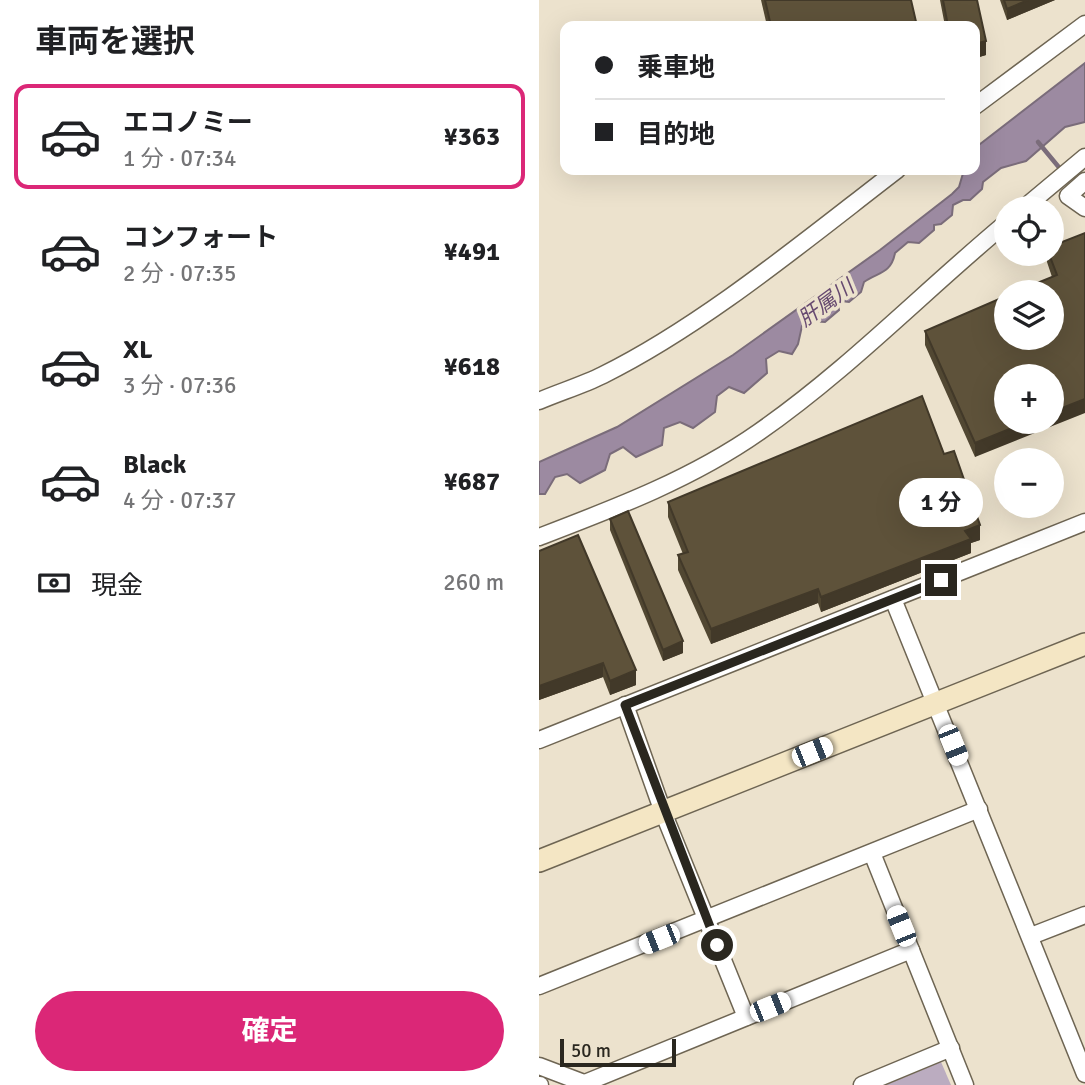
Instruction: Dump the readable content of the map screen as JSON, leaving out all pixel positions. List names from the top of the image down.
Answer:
{
  "water": ["肝属川"],
  "scale_bar": "50 m",
  "page": {
    "heading": "車両を選択",
    "banner": ["乗車地", "目的地"],
    "list": [
      {
        "name": "エコノミー",
        "note": "1 分 · 07:34",
        "value": "¥363"
      },
      {
        "name": "コンフォート",
        "note": "2 分 · 07:35",
        "value": "¥491"
      },
      {
        "name": "XL",
        "note": "3 分 · 07:36",
        "value": "¥618"
      },
      {
        "name": "Black",
        "note": "4 分 · 07:37",
        "value": "¥687"
      }
    ],
    "map_buttons": ["+", "−"],
    "bubble": "1 分",
    "pay": ["現金", "260 m"],
    "buttons": "確定",
    "scale": "50 m"
  }
}
